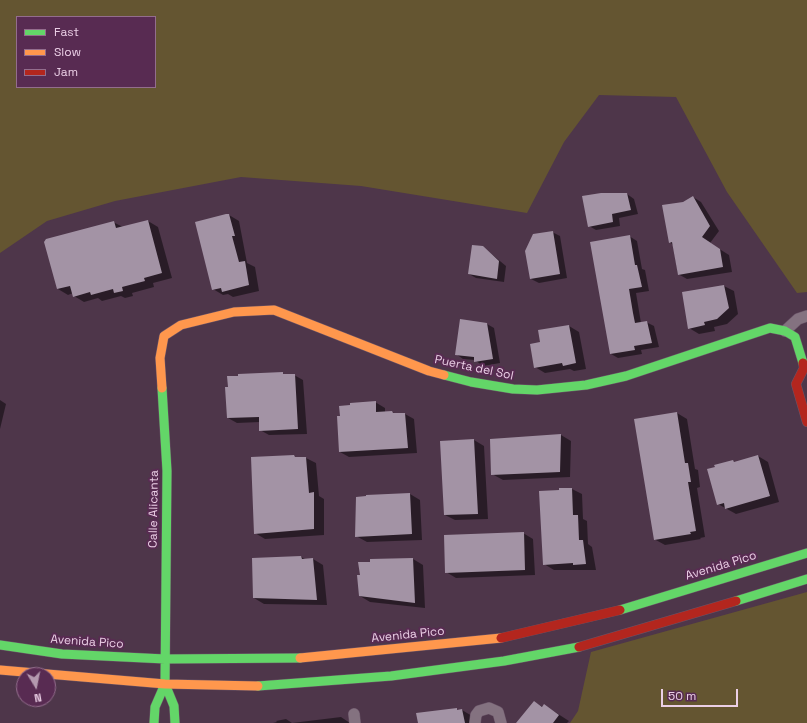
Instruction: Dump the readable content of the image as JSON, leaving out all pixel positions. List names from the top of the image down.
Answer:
{
  "streets": {
    "main road": ["Puerta del Sol", "Calle Alicanta", "Avenida Pico"]
  },
  "crossings": [
    ["Puerta del Sol", "Calle Alicanta"],
    ["Calle Alicanta", "Avenida Pico"]
  ],
  "legend": ["Fast", "Slow", "Jam"],
  "scale_bar": "50 m",
  "north": "bottom"
}
